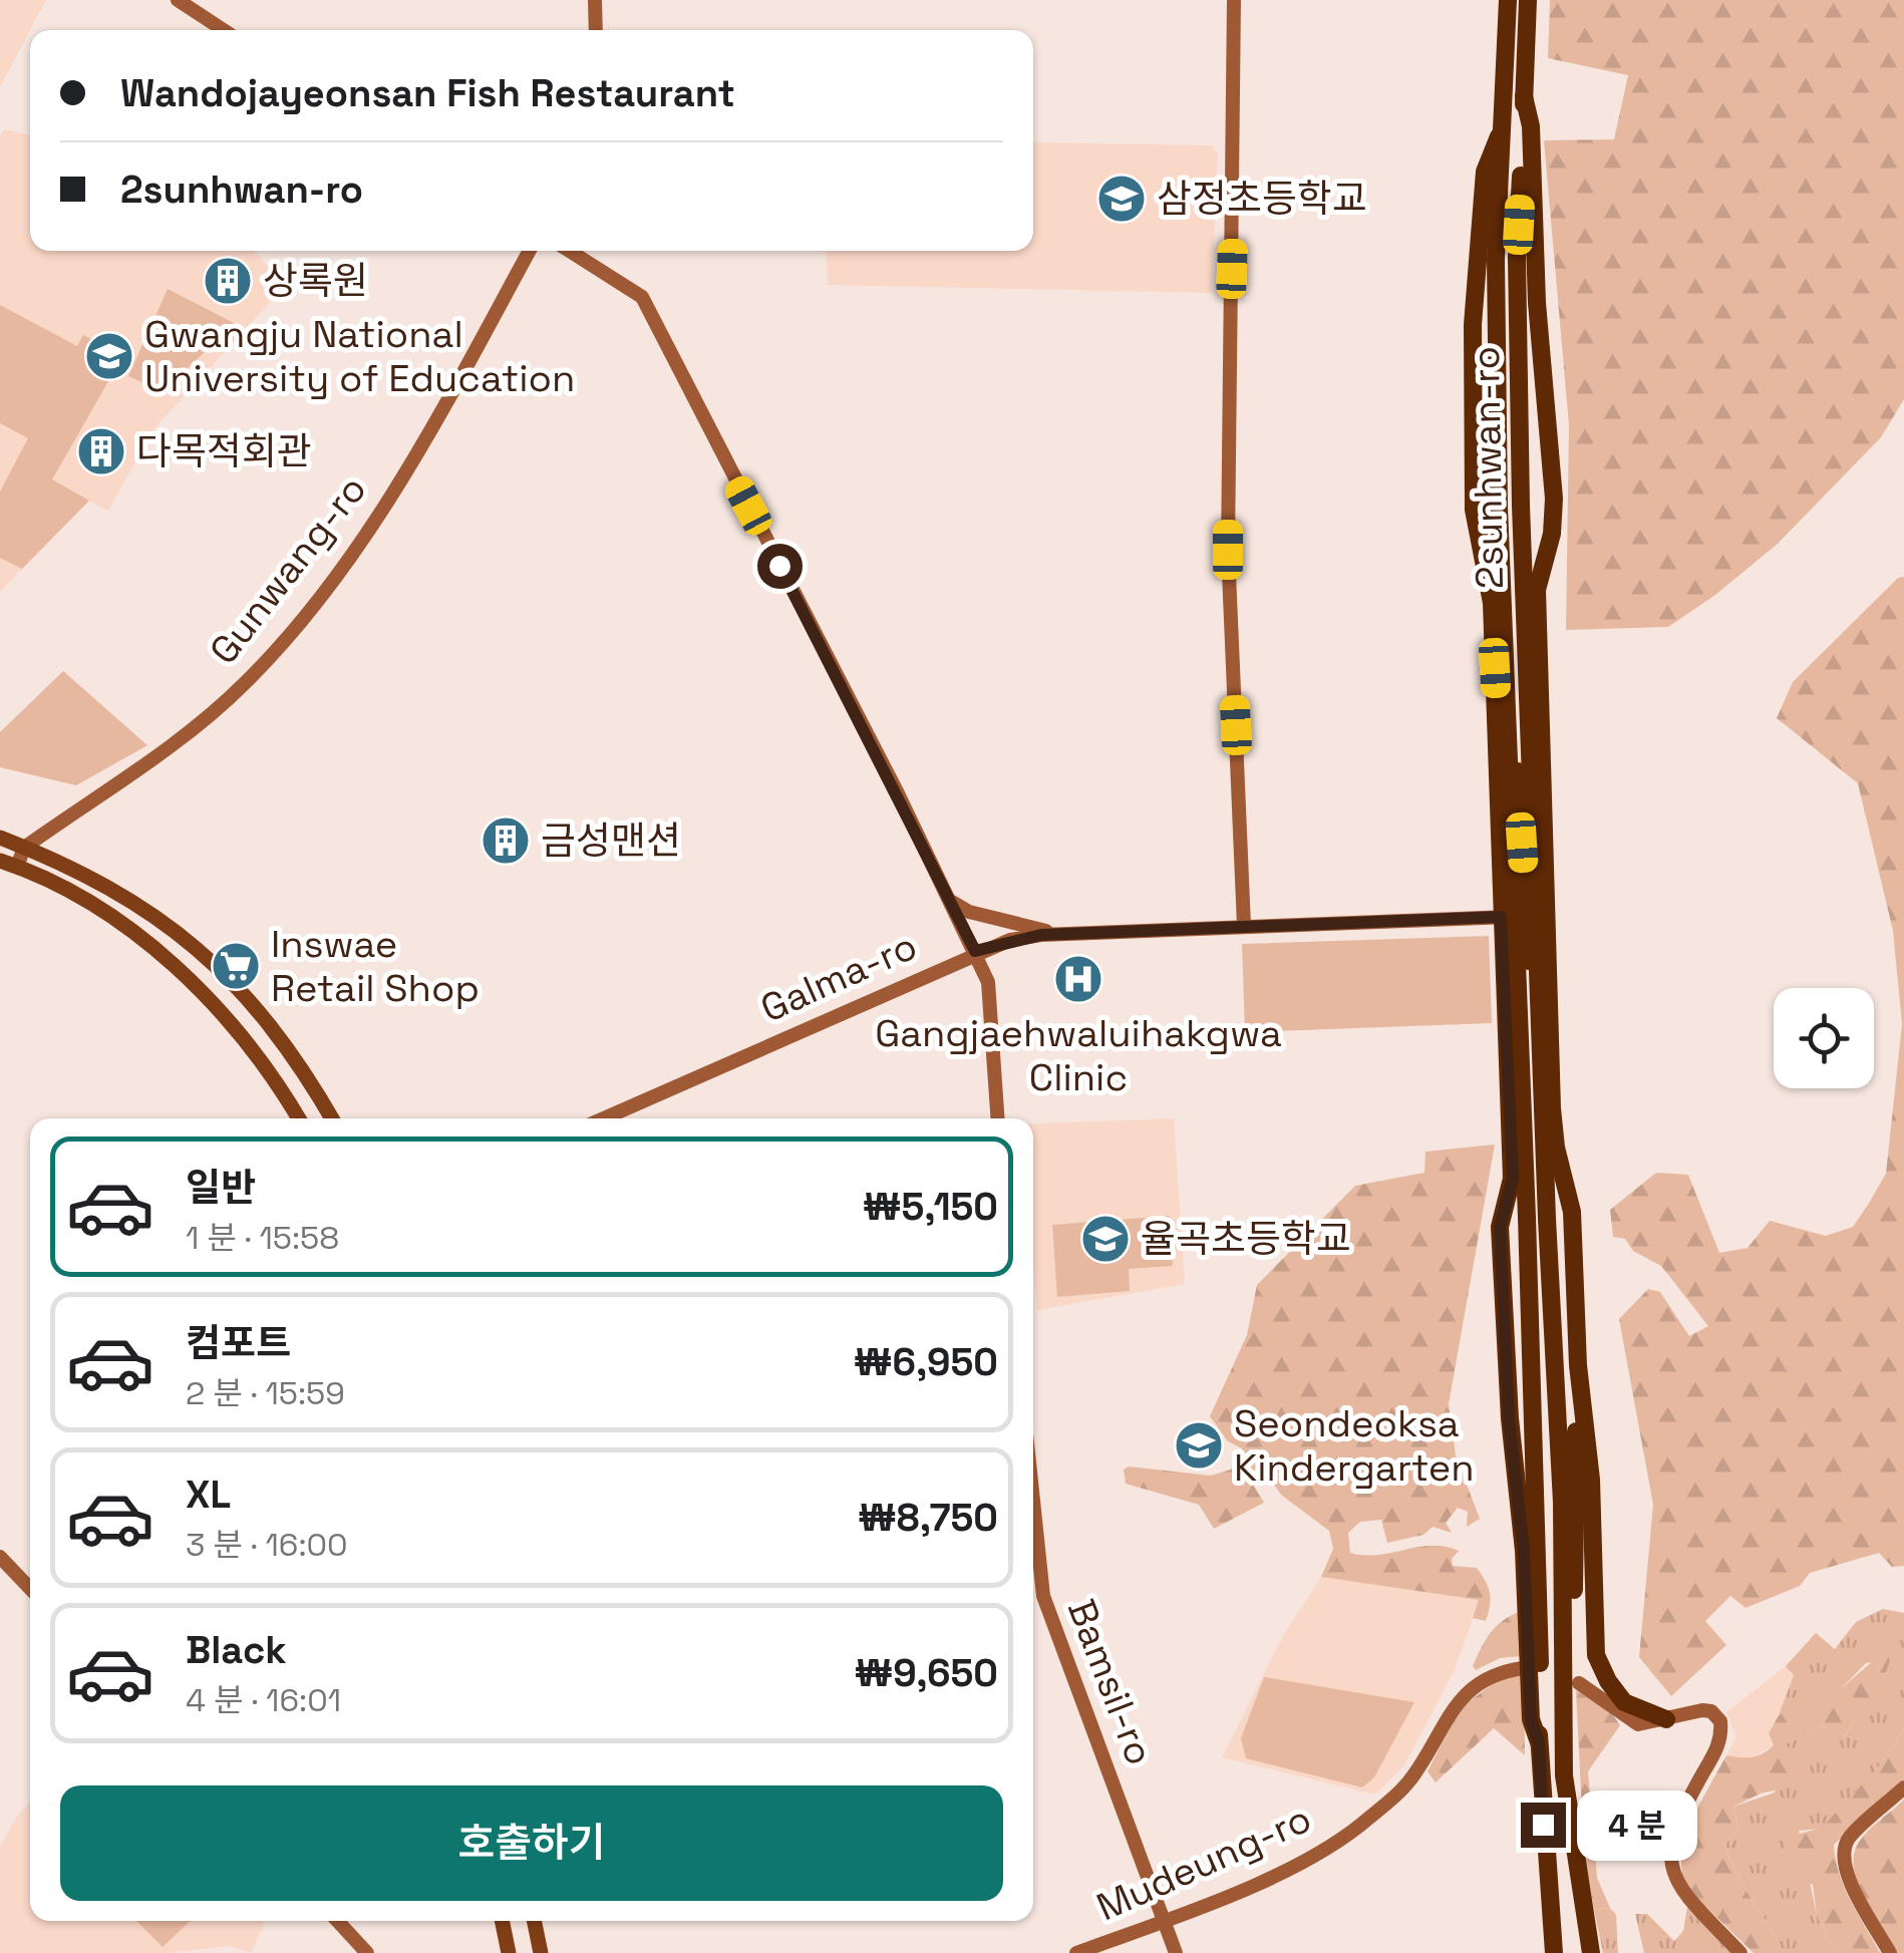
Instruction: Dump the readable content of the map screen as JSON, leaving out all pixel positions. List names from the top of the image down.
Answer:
{
  "streets": {
    "highway": ["2sunhwan-ro"],
    "main road": [
      "Gunwang-ro",
      "Galma-ro",
      "Bamsil-ro",
      "Mudeung-ro"
    ]
  },
  "crossings": [
    ["Bamsil-ro", "Mudeung-ro"]
  ],
  "places": {
    "school or university": [
      "삼정초등학교",
      "Gwangju National University of Education",
      "율곡초등학교",
      "Seondeoksa Kindergarten"
    ],
    "building": ["상록원", "다목적회관", "금성맨션"],
    "supermarket": ["Inswae Retail Shop"],
    "hospital": ["Gangjaehwaluihakgwa Clinic"]
  },
  "page": {
    "banner": ["Wandojayeonsan Fish Restaurant", "2sunhwan-ro"],
    "list": [
      {
        "name": "일반",
        "note": "1 분 · 15:58",
        "value": "₩5,150"
      },
      {
        "name": "컴포트",
        "note": "2 분 · 15:59",
        "value": "₩6,950"
      },
      {
        "name": "XL",
        "note": "3 분 · 16:00",
        "value": "₩8,750"
      },
      {
        "name": "Black",
        "note": "4 분 · 16:01",
        "value": "₩9,650"
      }
    ],
    "buttons": "호출하기",
    "bubble": "4 분"
  }
}
